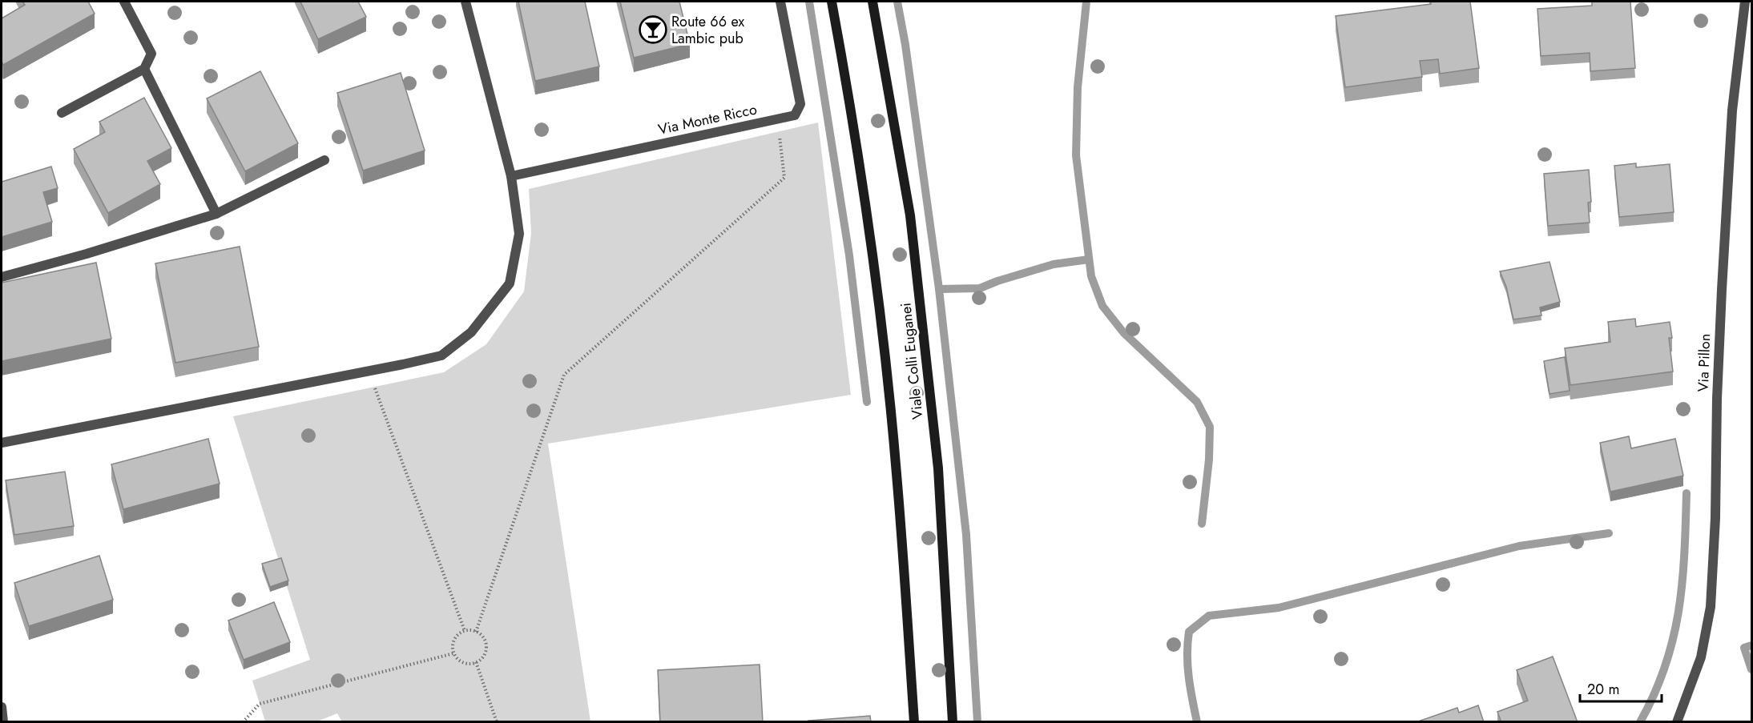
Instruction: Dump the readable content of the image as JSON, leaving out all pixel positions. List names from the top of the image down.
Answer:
{
  "streets": {
    "main road": ["Viale Colli Euganei"],
    "street": ["Via Monte Ricco", "Via Pillon"]
  },
  "places": {
    "bar": ["Route 66 ex Lambic pub"]
  },
  "scale_bar": "20 m"
}
